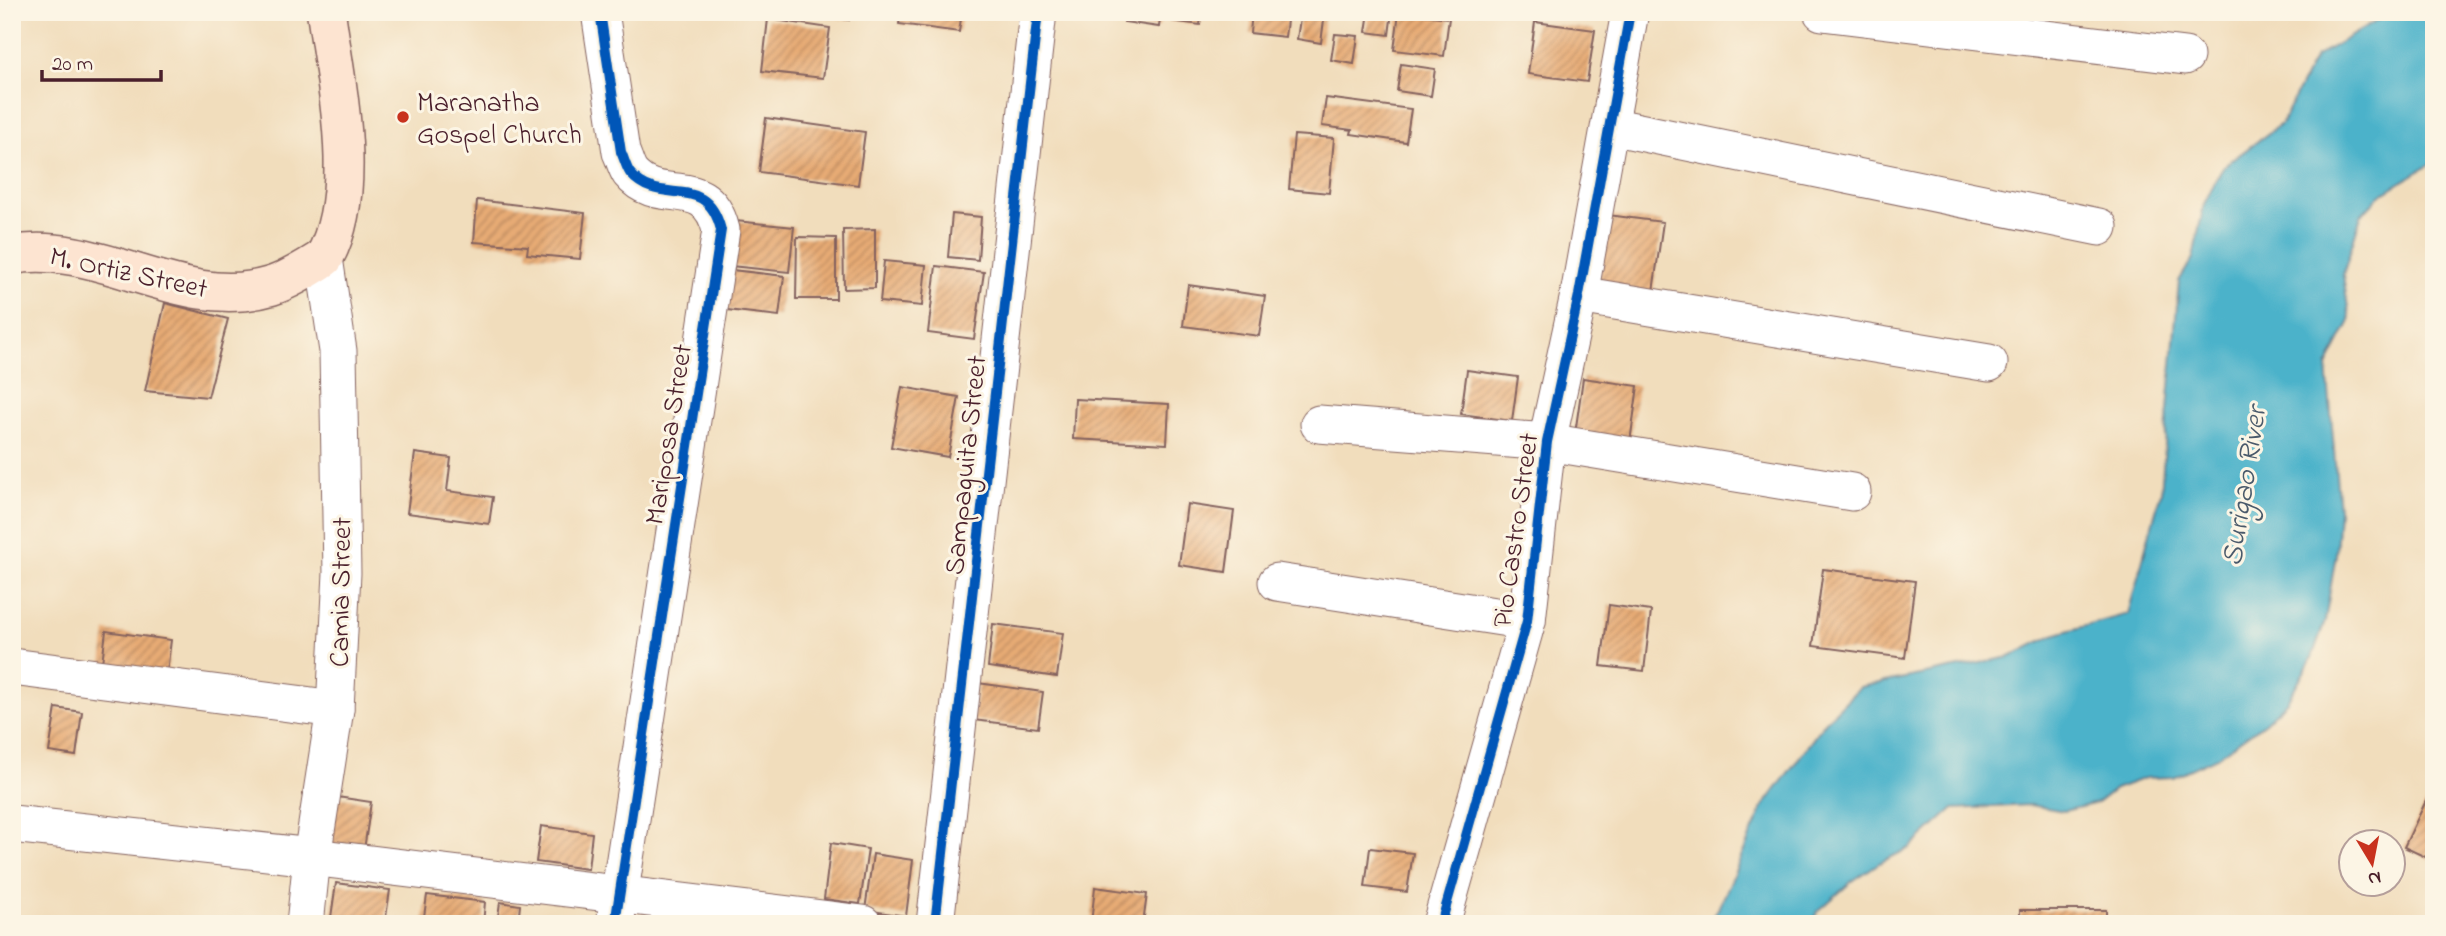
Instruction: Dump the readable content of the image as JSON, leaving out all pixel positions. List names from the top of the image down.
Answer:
{
  "streets": {
    "street": [
      "M. Ortiz Street",
      "Mariposa Street",
      "Sampaguita Street",
      "Pio Castro Street",
      "Camia Street"
    ]
  },
  "crossings": [
    ["M. Ortiz Street", "Camia Street"]
  ],
  "water": ["Surigao River"],
  "places": ["Maranatha Gospel Church"],
  "scale_bar": "20 m",
  "north": "bottom"
}
